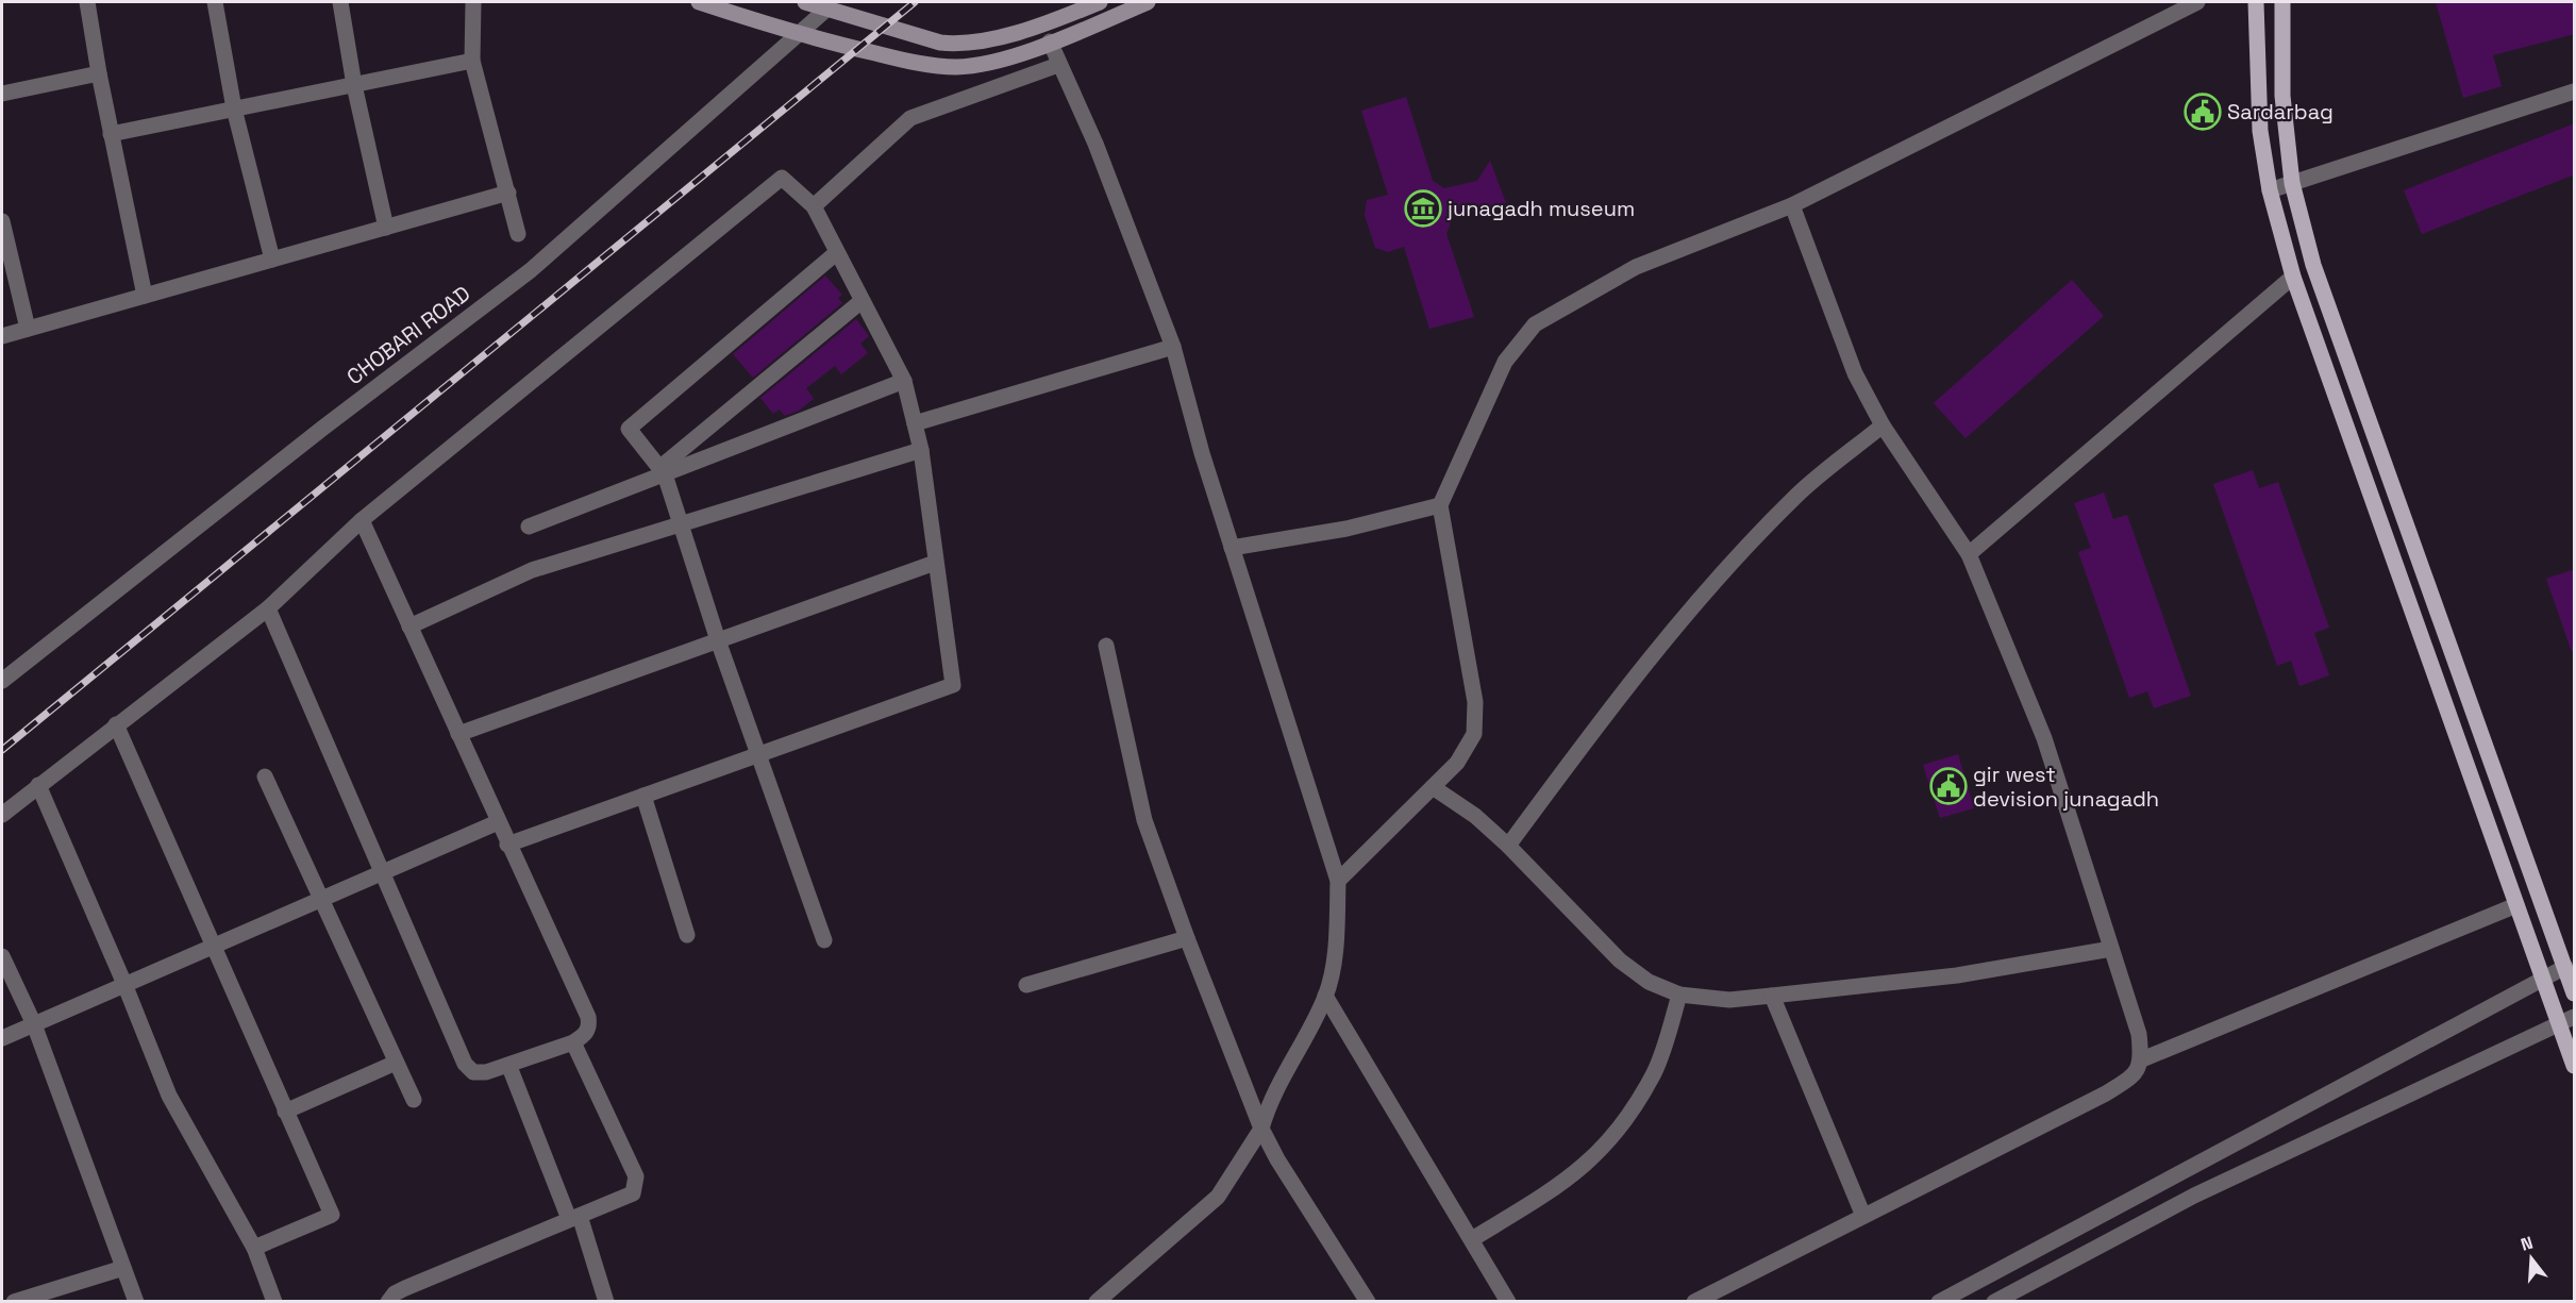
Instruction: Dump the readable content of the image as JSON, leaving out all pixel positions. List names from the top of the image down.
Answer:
{
  "streets": {
    "street": ["CHOBARI ROAD"]
  },
  "places": {
    "public building": ["Sardarbag", "gir west devision junagadh"],
    "museum": ["junagadh museum"]
  },
  "north": "top"
}
